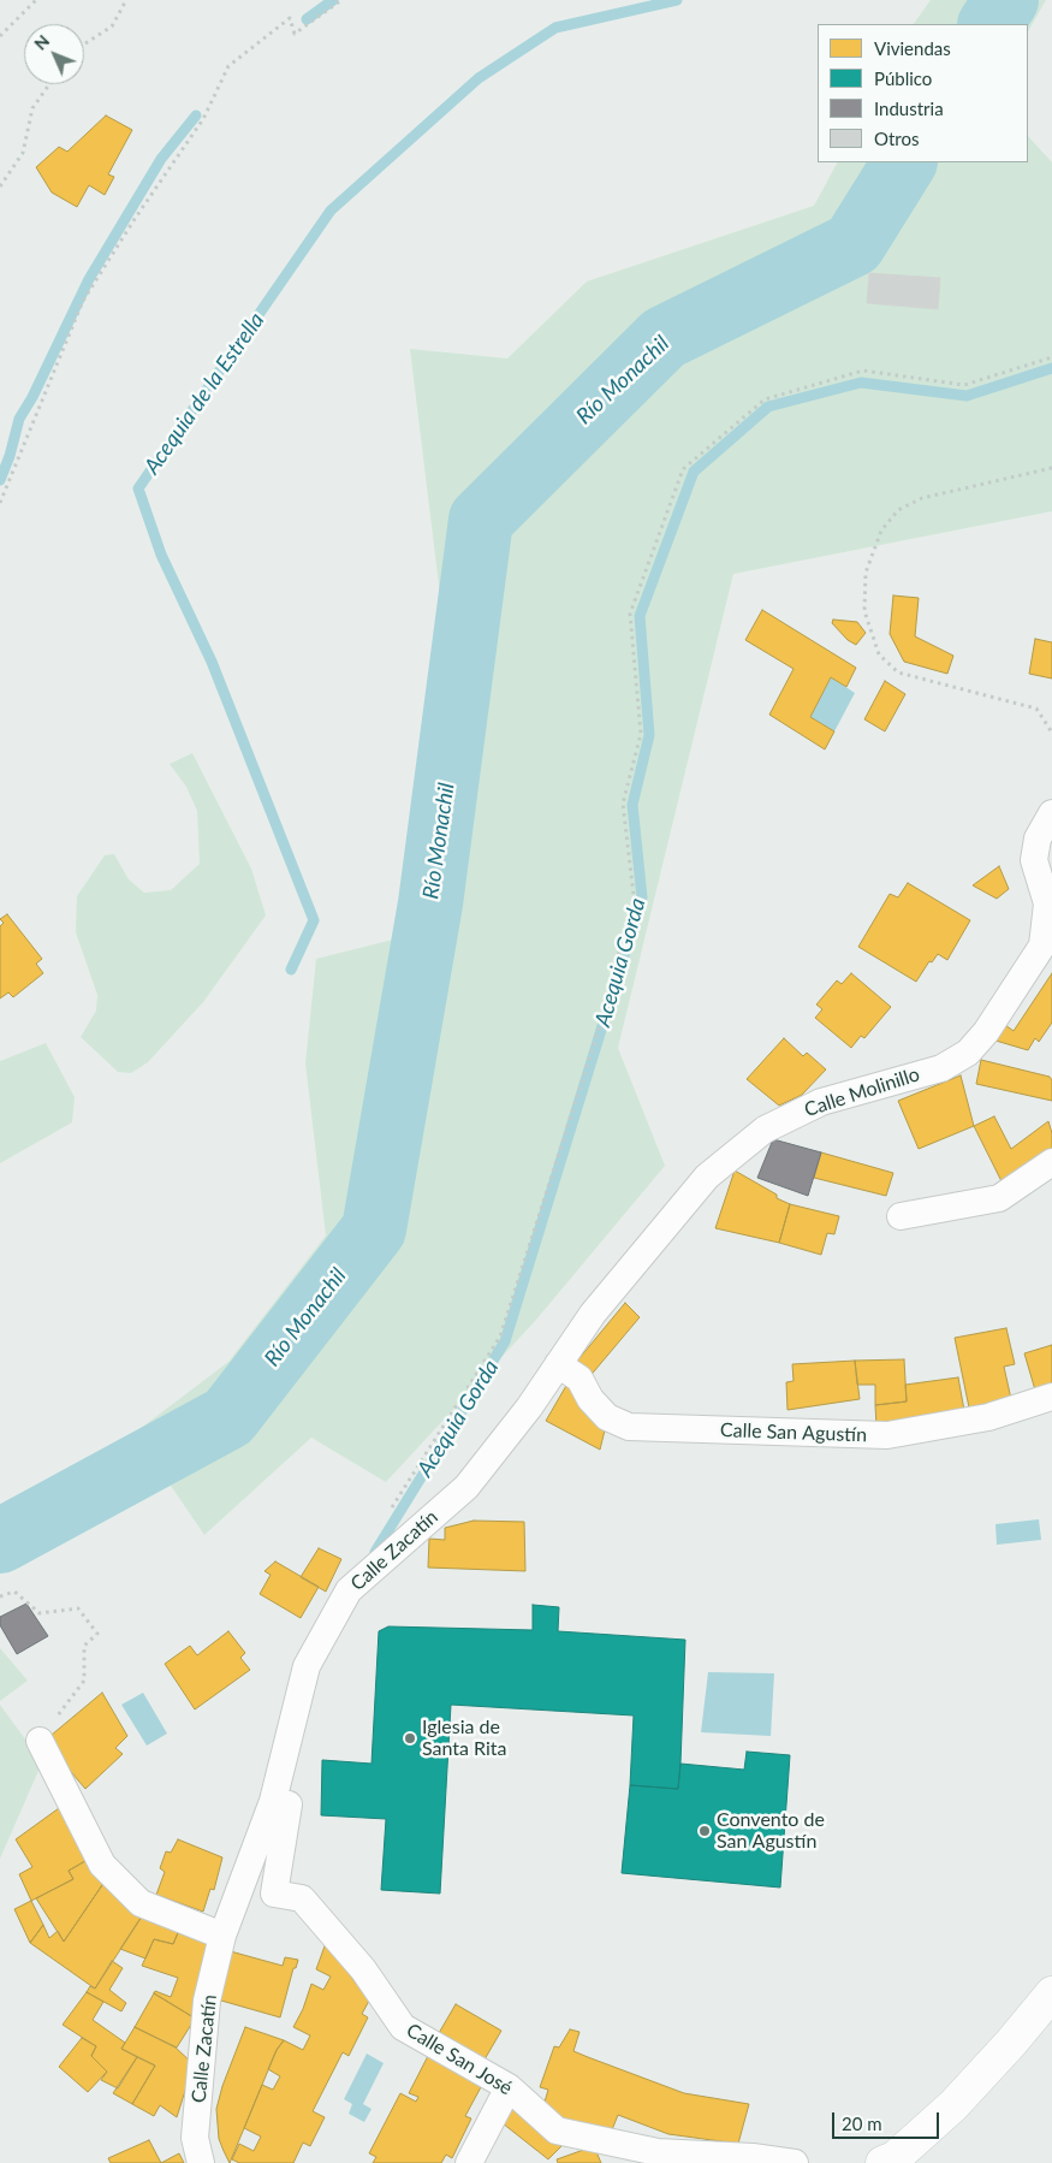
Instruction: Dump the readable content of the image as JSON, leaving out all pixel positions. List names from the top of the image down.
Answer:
{
  "streets": {
    "street": [
      "Calle Molinillo",
      "Calle San Agustín",
      "Calle Zacatín",
      "Calle San José"
    ]
  },
  "crossings": [
    ["Calle Molinillo", "Calle San Agustín"],
    ["Calle Molinillo", "Calle Zacatín"],
    ["Calle San Agustín", "Calle Zacatín"],
    ["Calle Zacatín", "Calle San José"]
  ],
  "water": ["Río Monachil", "Acequia de la Estrella", "Acequia Gorda"],
  "places": ["Iglesia de Santa Rita", "Convento de San Agustín"],
  "legend": [
    "Viviendas",
    "Público",
    "Industria",
    "Otros"
  ],
  "scale_bar": "20 m",
  "north": "top left"
}
